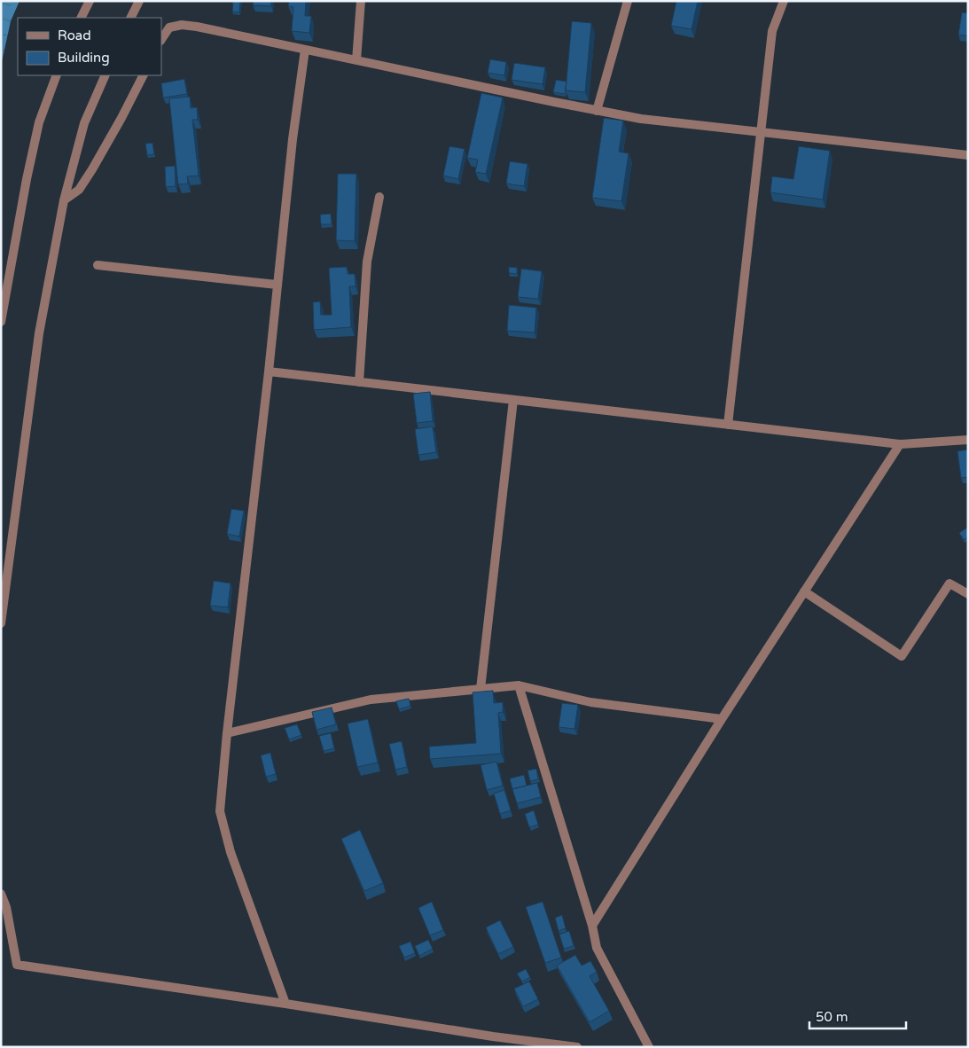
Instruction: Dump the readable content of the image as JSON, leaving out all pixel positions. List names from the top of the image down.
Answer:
{
  "legend": ["Road", "Building"],
  "scale_bar": "50 m"
}
